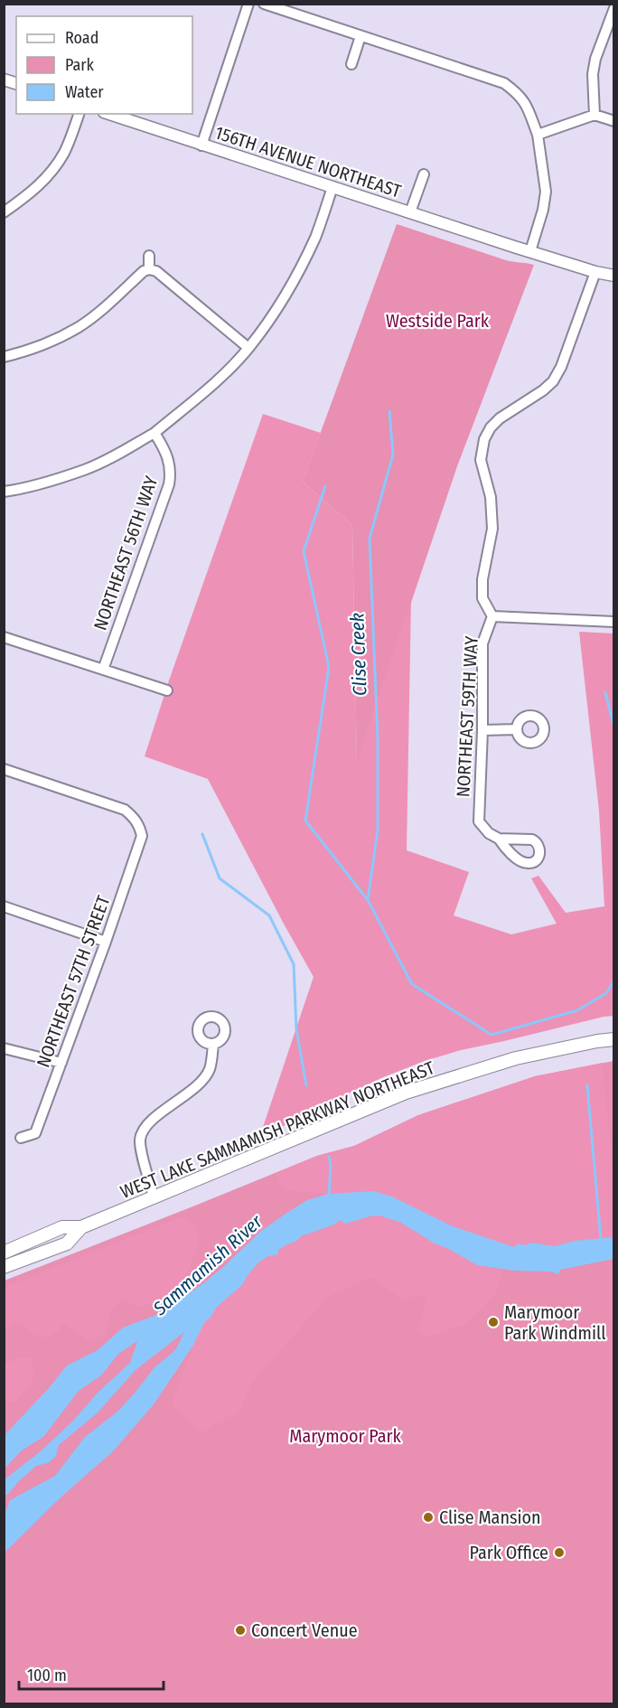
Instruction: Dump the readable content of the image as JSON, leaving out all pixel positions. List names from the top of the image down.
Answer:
{
  "streets": {
    "main road": ["WEST LAKE SAMMAMISH PARKWAY NORTHEAST"],
    "street": [
      "156TH AVENUE NORTHEAST",
      "NORTHEAST 56TH WAY",
      "NORTHEAST 59TH WAY",
      "NORTHEAST 57TH STREET"
    ]
  },
  "crossings": [
    ["156TH AVENUE NORTHEAST", "NORTHEAST 59TH WAY"]
  ],
  "water": ["Clise Creek", "Sammamish River"],
  "parks": ["Westside Park", "Marymoor Park"],
  "places": [
    "Marymoor Park Windmill",
    "Clise Mansion",
    "Park Office",
    "Concert Venue"
  ],
  "legend": ["Road", "Park", "Water"],
  "scale_bar": "100 m"
}
